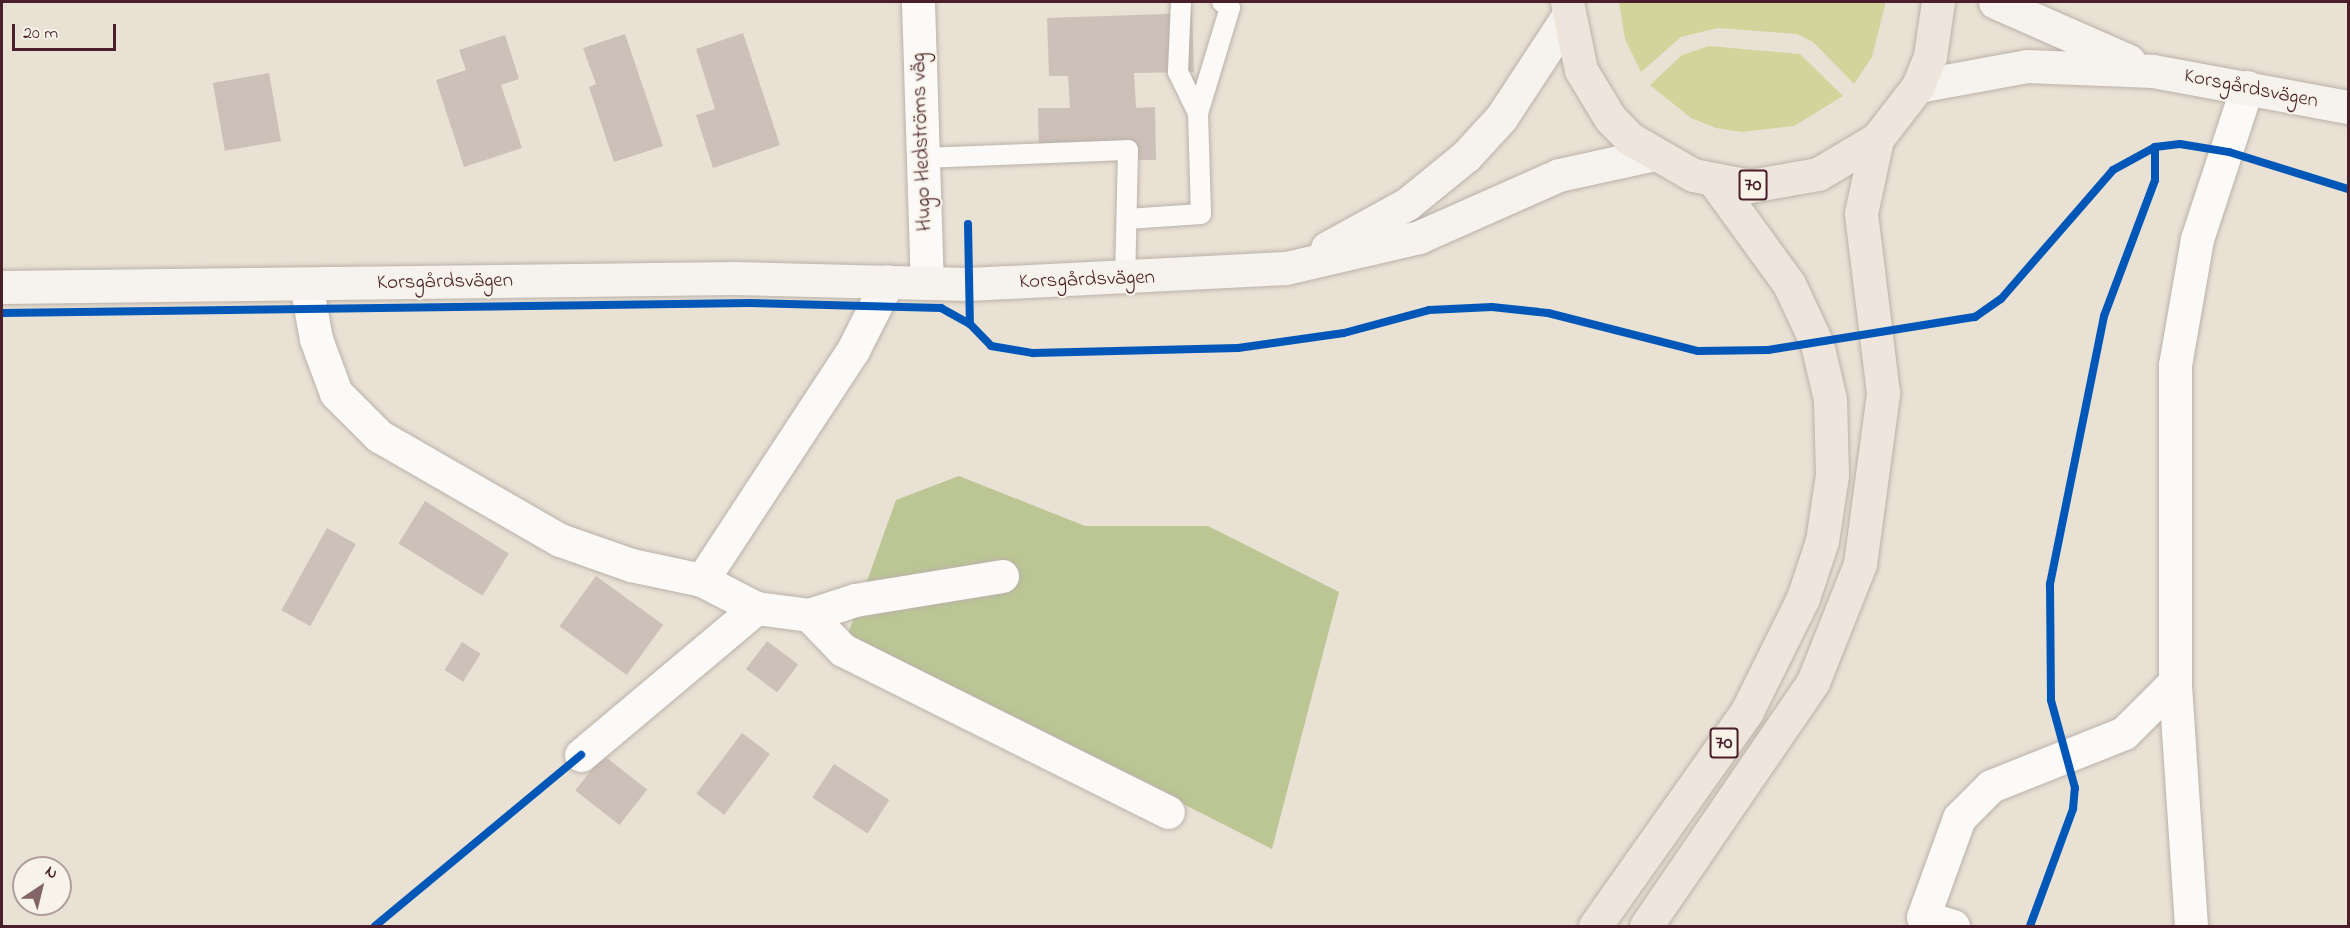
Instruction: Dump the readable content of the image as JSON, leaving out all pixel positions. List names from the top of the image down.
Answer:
{
  "streets": {
    "highway": ["70"],
    "street": ["Korsgårdsvägen", "Hugo Hedströms väg"]
  },
  "crossings": [
    ["Korsgårdsvägen", "Hugo Hedströms väg"],
    ["Korsgårdsvägen", "70"]
  ],
  "scale_bar": "20 m",
  "north": "top right"
}
